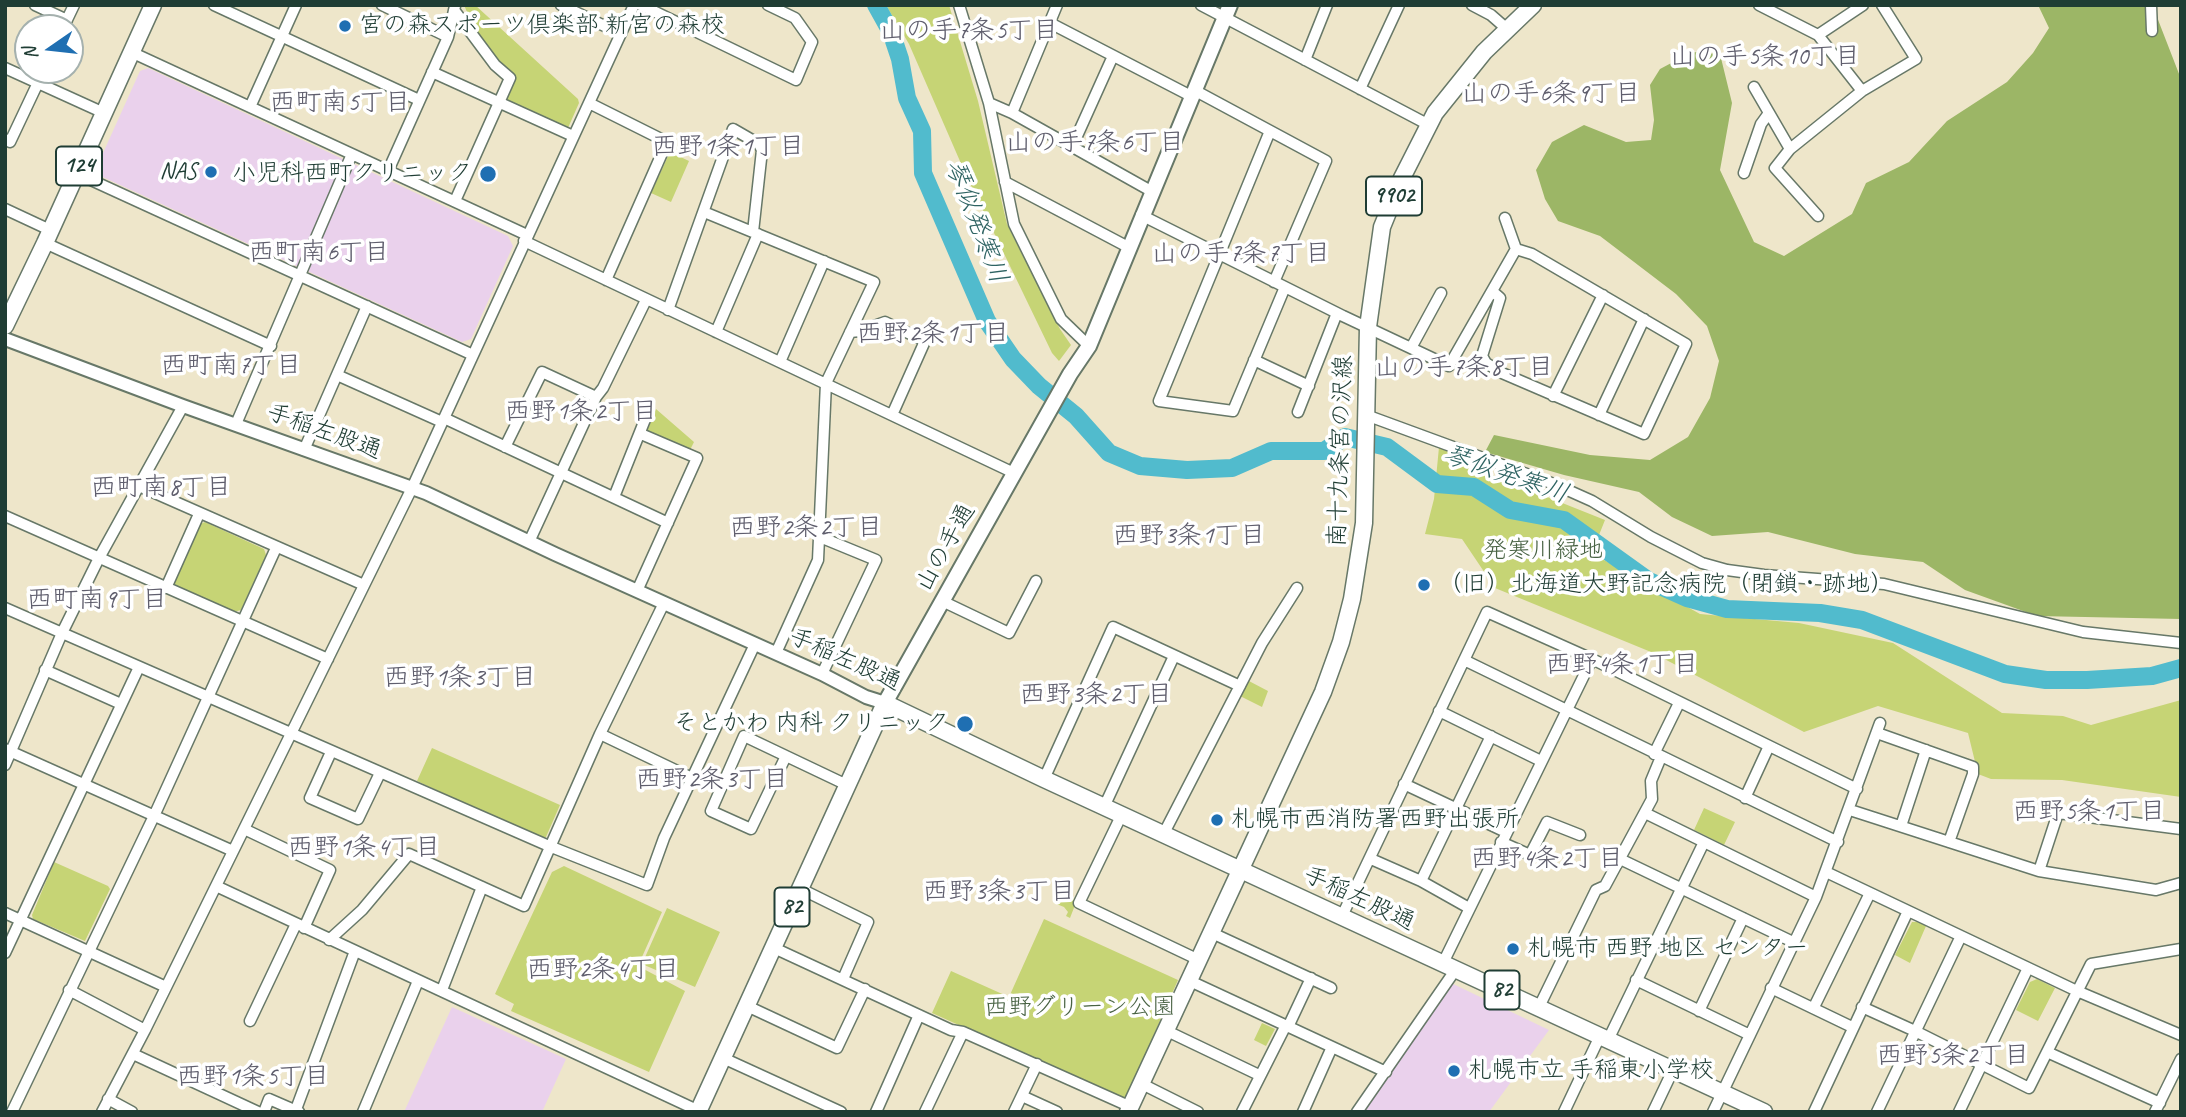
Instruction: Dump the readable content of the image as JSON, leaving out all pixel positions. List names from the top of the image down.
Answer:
{
  "streets": {
    "main road": [
      "124",
      "9902",
      "手稲左股通",
      "南十九条宮の沢線",
      "山の手通",
      "82"
    ]
  },
  "crossings": [
    ["手稲左股通", "南十九条宮の沢線"],
    ["手稲左股通", "山の手通"]
  ],
  "districts": [
    "山の手7条5丁目",
    "山の手5条10丁目",
    "山の手6条9丁目",
    "西町南5丁目",
    "山の手7条6丁目",
    "西野1条1丁目",
    "西町南6丁目",
    "山の手7条7丁目",
    "西野2条1丁目",
    "西町南7丁目",
    "山の手7条8丁目",
    "西野1条2丁目",
    "西町南8丁目",
    "西野2条2丁目",
    "西野3条1丁目",
    "西町南9丁目",
    "西野4条1丁目",
    "西野1条3丁目",
    "西野3条2丁目",
    "西野2条3丁目",
    "西野5条1丁目",
    "西野1条4丁目",
    "西野4条2丁目",
    "西野3条3丁目",
    "西野2条4丁目",
    "西野5条2丁目",
    "西野1条5丁目"
  ],
  "water": ["琴似発寒川"],
  "parks": ["発寒川緑地", "西野グリーン公園"],
  "places": [
    "宮の森スポーツ倶楽部 新宮の森校",
    "NAS",
    "小児科西町クリニック",
    "（旧）北海道大野記念病院（閉鎖・跡地）",
    "そとかわ 内科 クリニック",
    "札幌市西消防署西野出張所",
    "札幌市 西野 地区 センター",
    "札幌市立 手稲東小学校"
  ],
  "north": "left"
}
